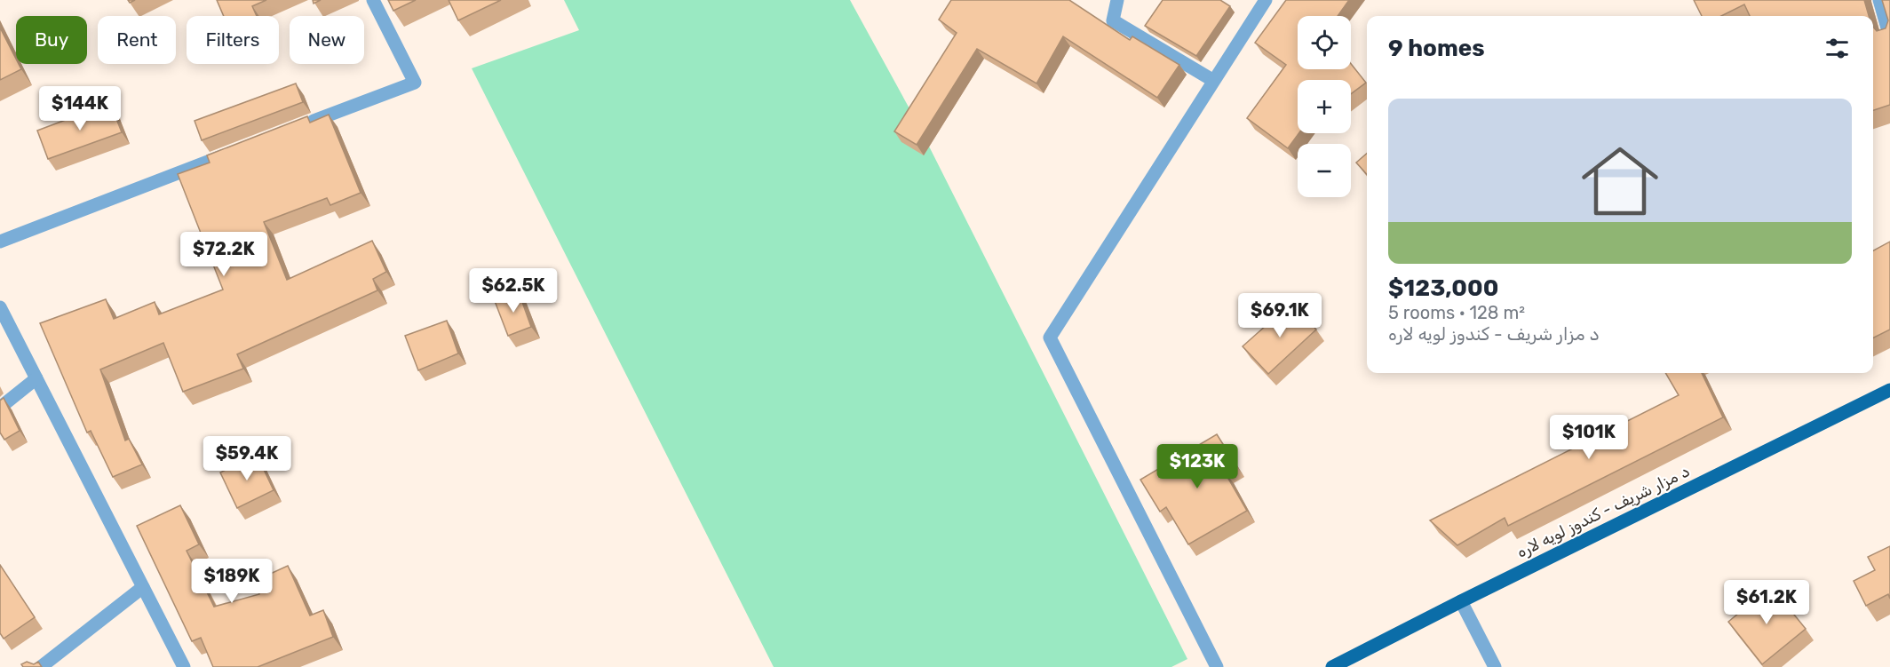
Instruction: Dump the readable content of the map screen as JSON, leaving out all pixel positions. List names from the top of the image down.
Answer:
{
  "streets": {
    "main road": ["د مزار شریف - کندوز لویه لاره"]
  },
  "page": {
    "map_buttons": ["+", "−"],
    "chip": [
      "Buy",
      "Rent",
      "Filters",
      "New"
    ],
    "heading": "9 homes",
    "list": [
      {
        "name": "$123,000",
        "note": "5 rooms · 128 m² · د مزار شریف - کندوز لویه لاره"
      }
    ],
    "price": [
      "$144K",
      "$72.2K",
      "$62.5K",
      "$69.1K",
      "$101K",
      "$59.4K",
      "$123K",
      "$189K",
      "$61.2K"
    ]
  }
}
